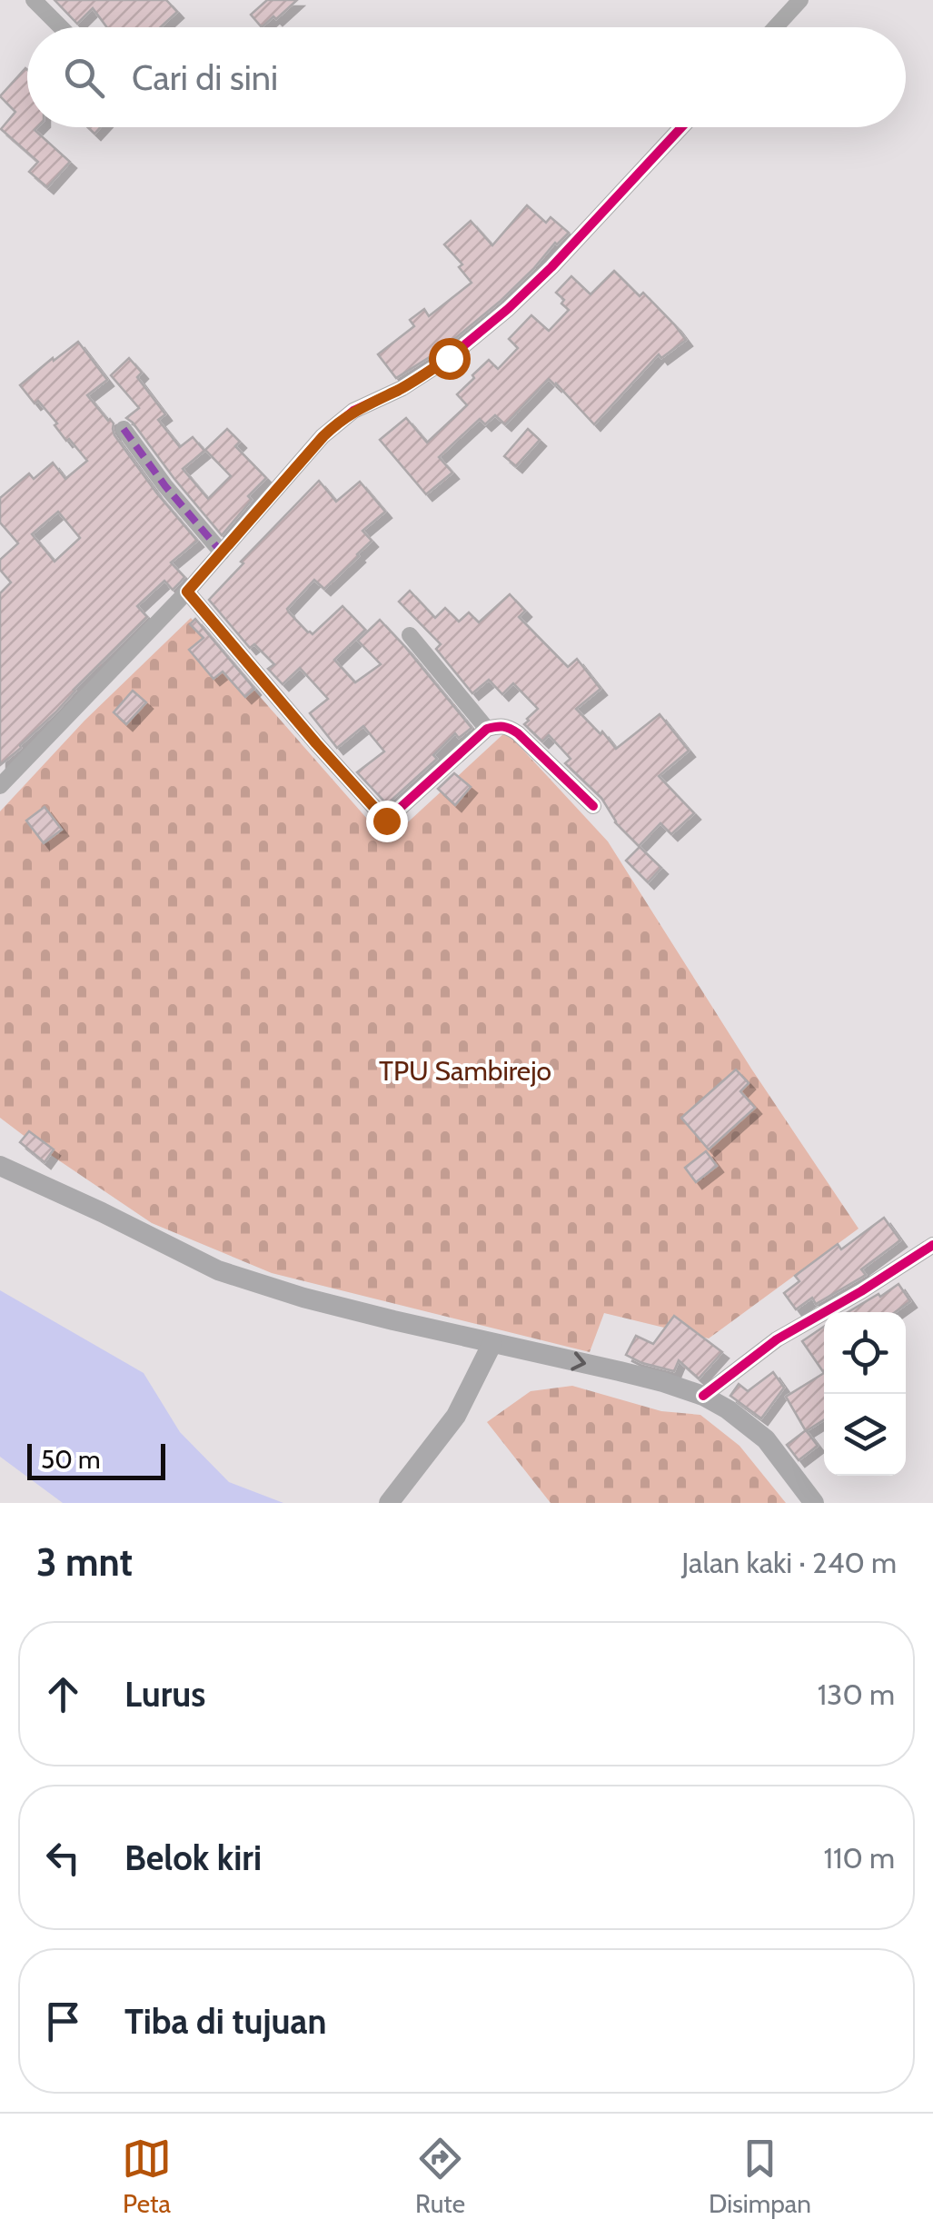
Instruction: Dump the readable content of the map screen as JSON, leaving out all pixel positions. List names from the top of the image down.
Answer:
{
  "parks": ["TPU Sambirejo"],
  "scale_bar": "50 m",
  "page": {
    "search": "Cari di sini",
    "scale": "50 m",
    "heading": ["3 mnt", "Jalan kaki · 240 m"],
    "list": [
      ["Lurus", "130 m"],
      ["Belok kiri", "110 m"],
      "Tiba di tujuan"
    ],
    "nav": ["Peta", "Rute", "Disimpan"]
  }
}
